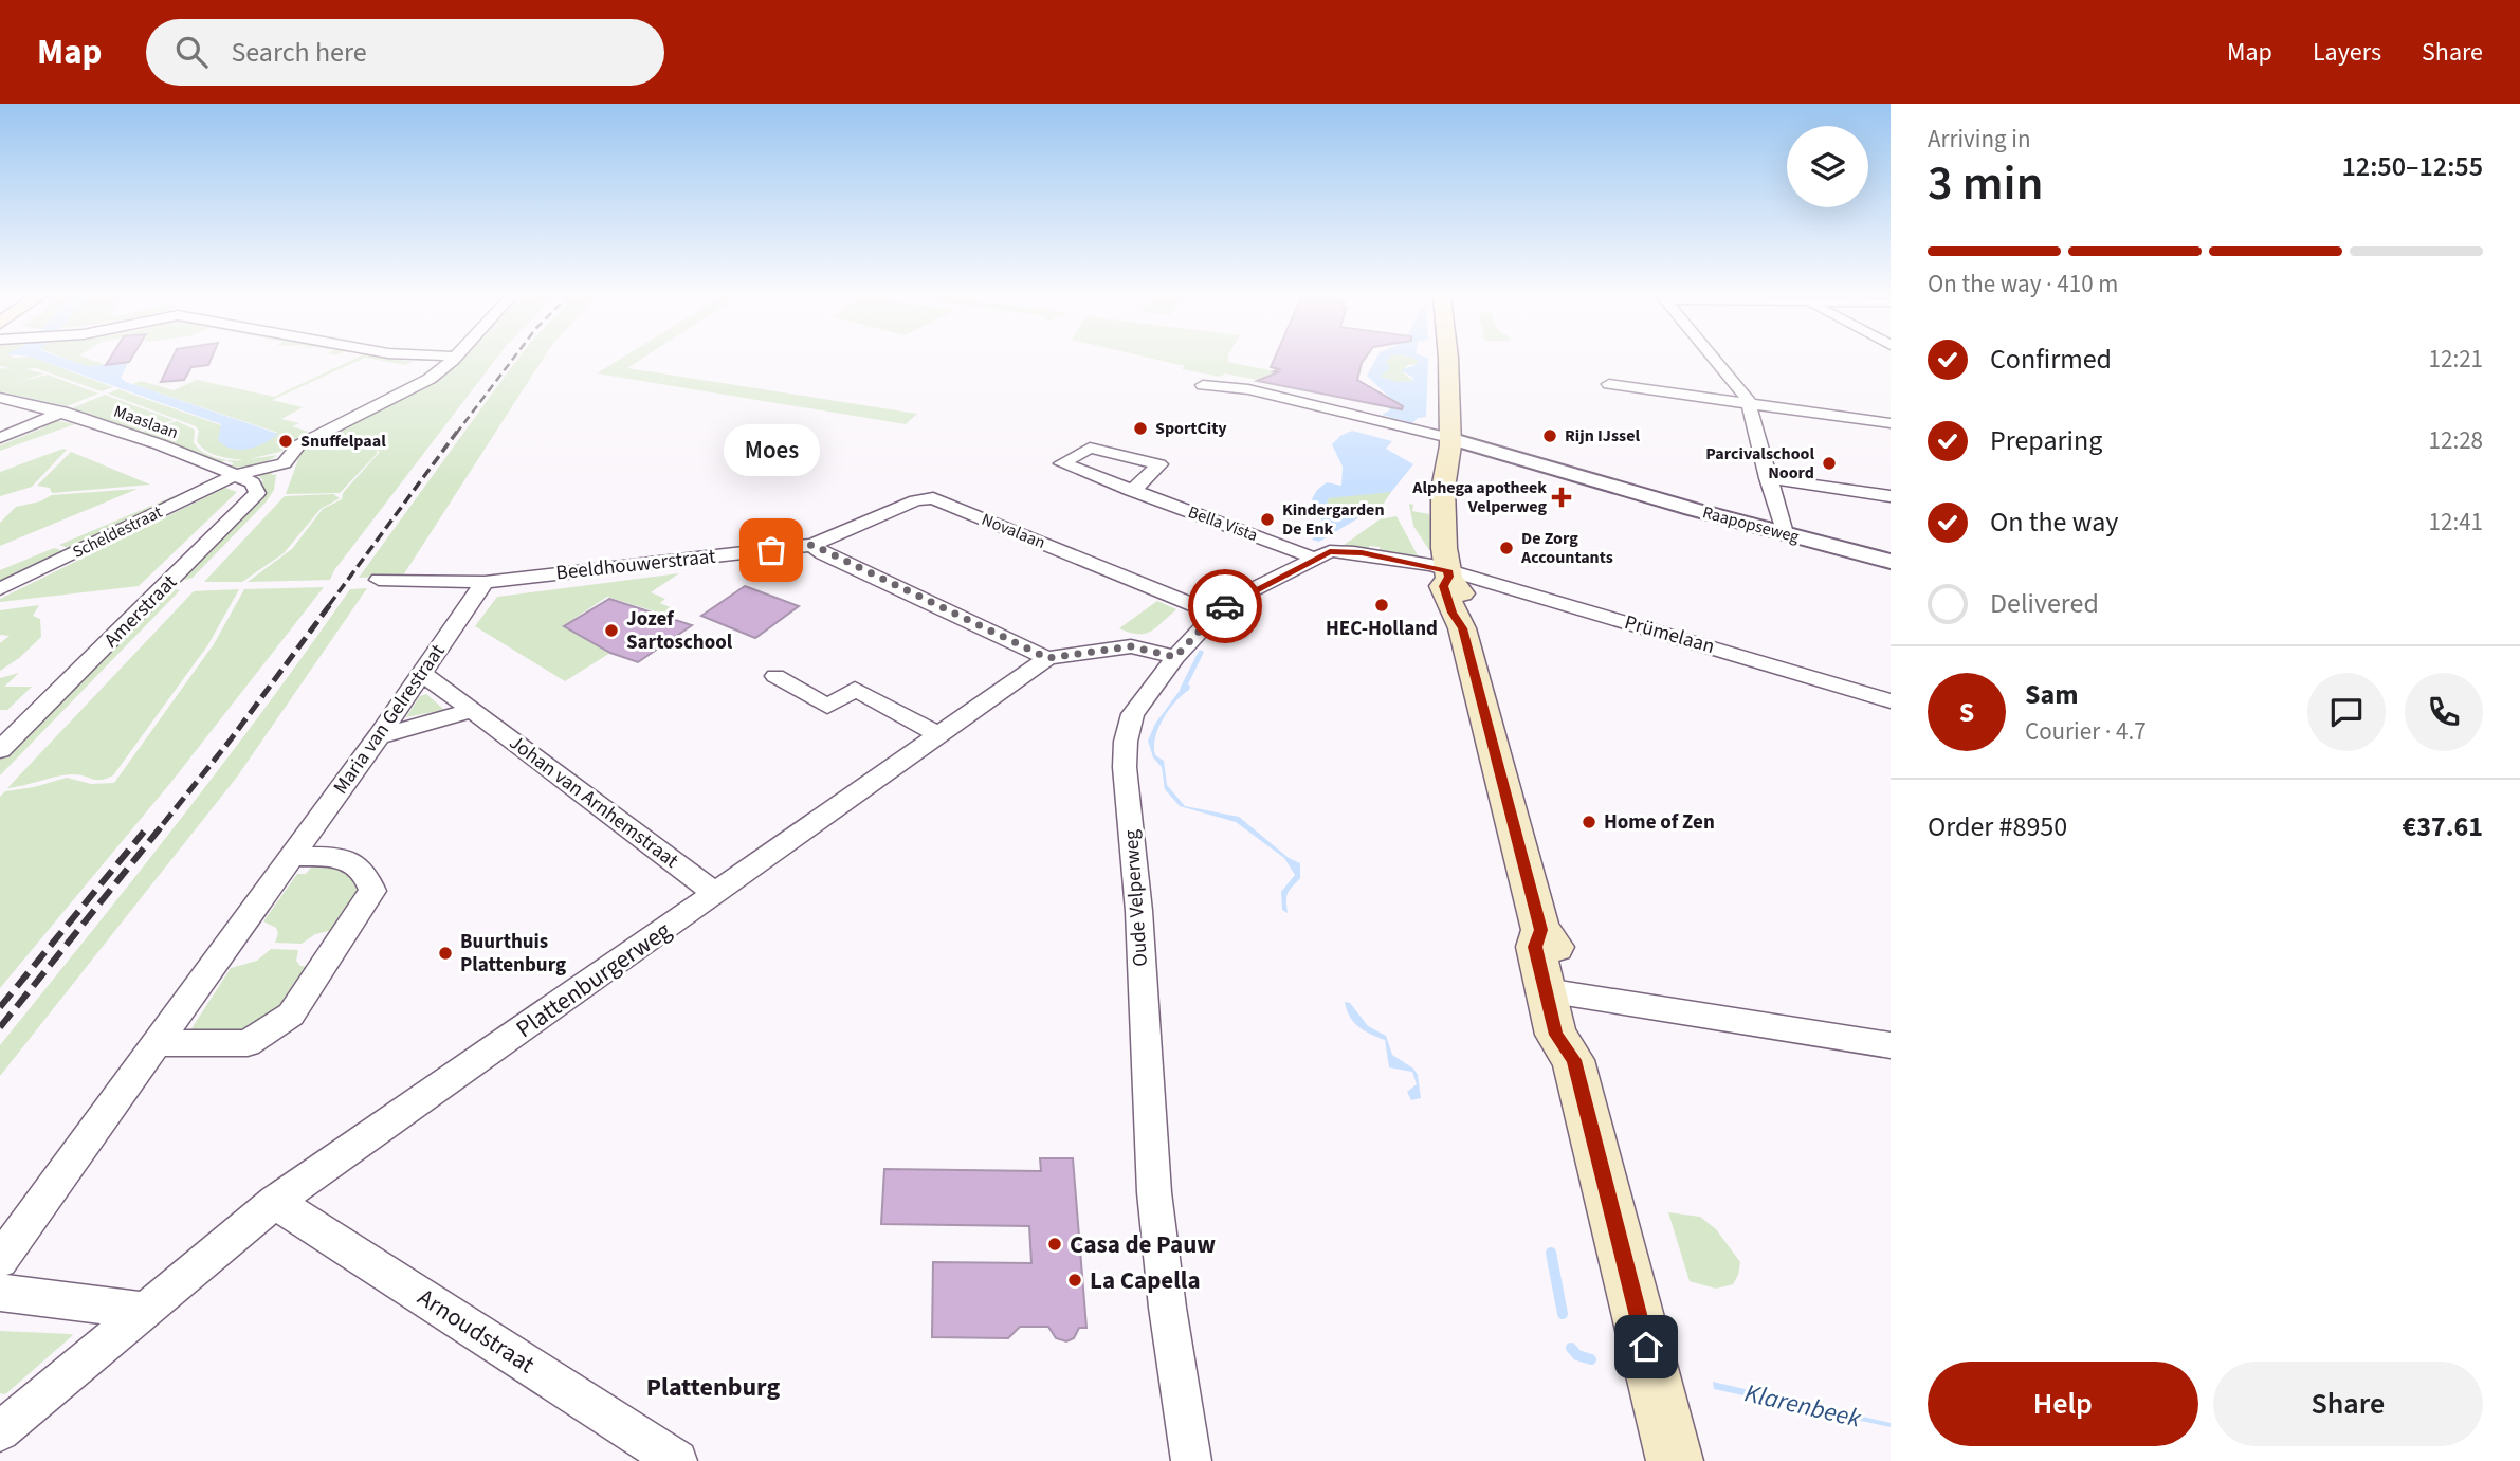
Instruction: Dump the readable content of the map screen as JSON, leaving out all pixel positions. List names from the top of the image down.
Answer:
{
  "streets": {
    "street": [
      "Maaslaan",
      "Bella Vista",
      "Raapopseweg",
      "Novalaan",
      "Scheldestraat",
      "Beeldhouwerstraat",
      "Amerstraat",
      "Prümelaan",
      "Maria van Gelrestraat",
      "Johan van Arnhemstraat",
      "Oude Velperweg",
      "Plattenburgerweg",
      "Arnoudstraat"
    ]
  },
  "crossings": [
    ["Maaslaan", "Scheldestraat"],
    ["Maaslaan", "Amerstraat"],
    ["Bella Vista", "Oude Velperweg"],
    ["Novalaan", "Beeldhouwerstraat"],
    ["Novalaan", "Oude Velperweg"],
    ["Scheldestraat", "Amerstraat"],
    ["Beeldhouwerstraat", "Maria van Gelrestraat"],
    ["Prümelaan", "Oude Velperweg"],
    ["Maria van Gelrestraat", "Johan van Arnhemstraat"],
    ["Johan van Arnhemstraat", "Plattenburgerweg"],
    ["Plattenburgerweg", "Arnoudstraat"]
  ],
  "districts": ["Plattenburg"],
  "water": ["Klarenbeek"],
  "places": {
    "other": [
      "SportCity",
      "Rijn IJssel",
      "Snuffelpaal",
      "Parcivalschool Noord",
      "Kindergarden De Enk",
      "De Zorg Accountants",
      "Moes",
      "HEC-Holland",
      "Jozef Sartoschool",
      "Home of Zen",
      "Buurthuis Plattenburg",
      "Casa de Pauw",
      "La Capella"
    ],
    "health": ["Alphega apotheek Velperweg"]
  },
  "page": {
    "header": "Map",
    "search": "Search here",
    "nav": ["Map", "Layers", "Share"],
    "heading": ["3 min", "Arriving in", "12:50–12:55"],
    "panel": [
      "Sam",
      "Courier · 4.7",
      "Order #8950",
      "€37.61"
    ],
    "bar": "On the way · 410 m",
    "list": [
      ["Confirmed", "12:21"],
      ["Preparing", "12:28"],
      ["On the way", "12:41"],
      "Delivered"
    ],
    "bubble": "Moes",
    "round": "S",
    "buttons": ["Help", "Share"]
  }
}
